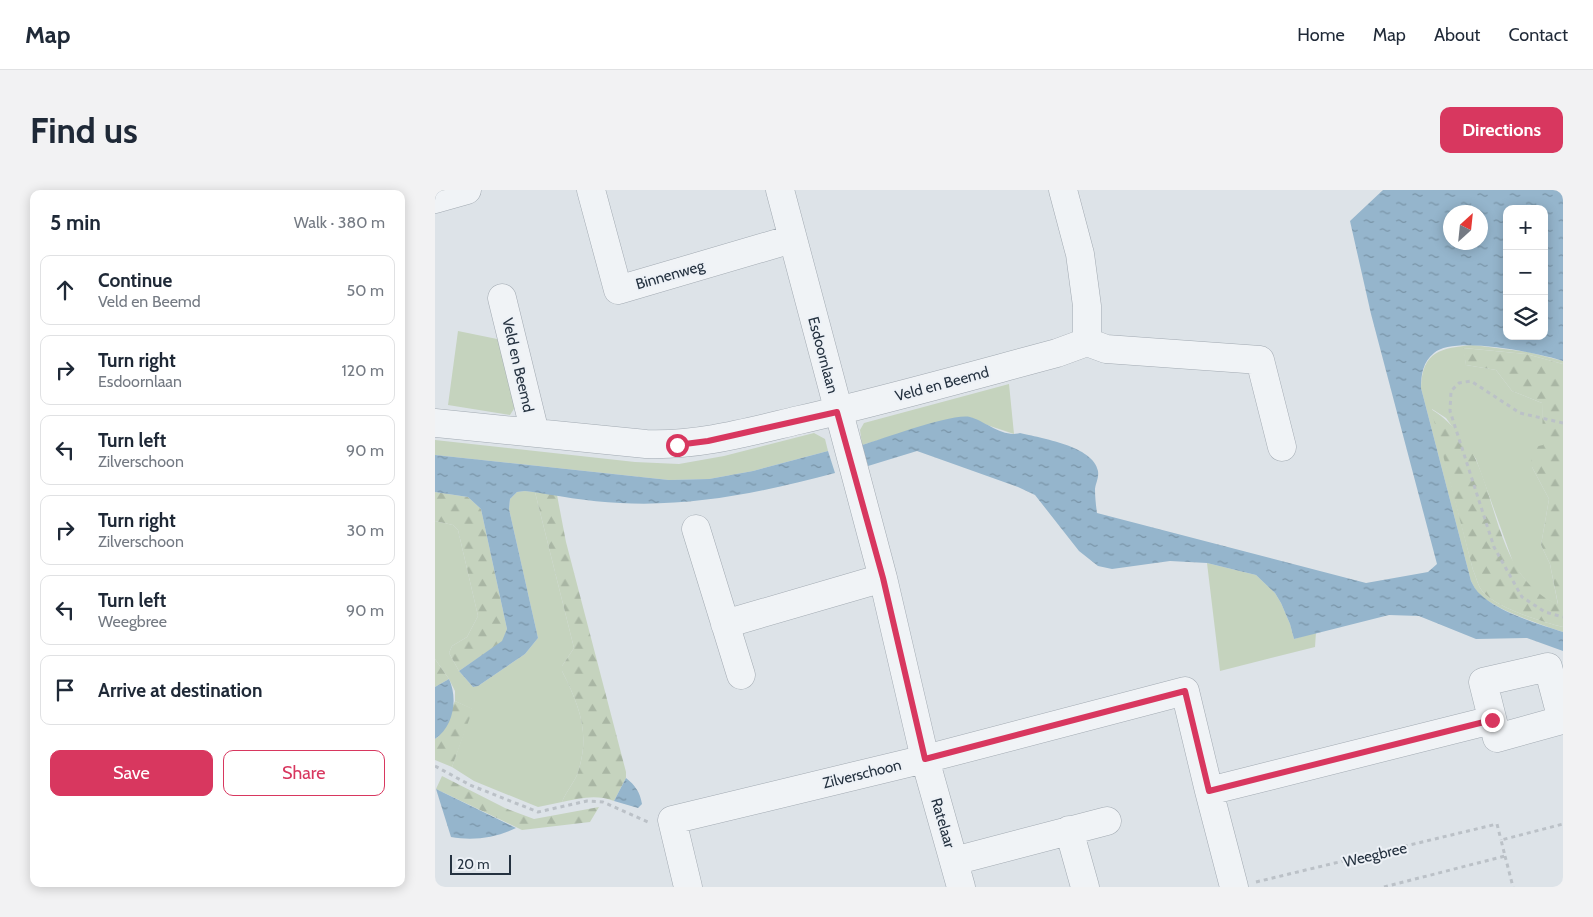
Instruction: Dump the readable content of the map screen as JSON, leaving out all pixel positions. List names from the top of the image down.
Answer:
{
  "streets": {
    "street": [
      "Binnenweg",
      "Esdoornlaan",
      "Veld en Beemd",
      "Zilverschoon",
      "Ratelaar"
    ],
    "path": ["Weegbree"]
  },
  "crossings": [
    ["Binnenweg", "Esdoornlaan"],
    ["Esdoornlaan", "Veld en Beemd"],
    ["Esdoornlaan", "Zilverschoon"],
    ["Esdoornlaan", "Ratelaar"],
    ["Zilverschoon", "Ratelaar"]
  ],
  "scale_bar": "20 m",
  "north": "top right",
  "page": {
    "header": "Map",
    "nav": [
      "Home",
      "Map",
      "About",
      "Contact"
    ],
    "buttons": [
      "Directions",
      ["Save", "Share"]
    ],
    "title": "Find us",
    "heading": ["5 min", "Walk · 380 m"],
    "map_buttons": ["+", "−"],
    "list": [
      ["Continue", "Veld en Beemd", "50 m"],
      ["Turn right", "Esdoornlaan", "120 m"],
      ["Turn left", "Zilverschoon", "90 m"],
      ["Turn right", "Zilverschoon", "30 m"],
      ["Turn left", "Weegbree", "90 m"],
      "Arrive at destination"
    ],
    "scale": "20 m"
  }
}
